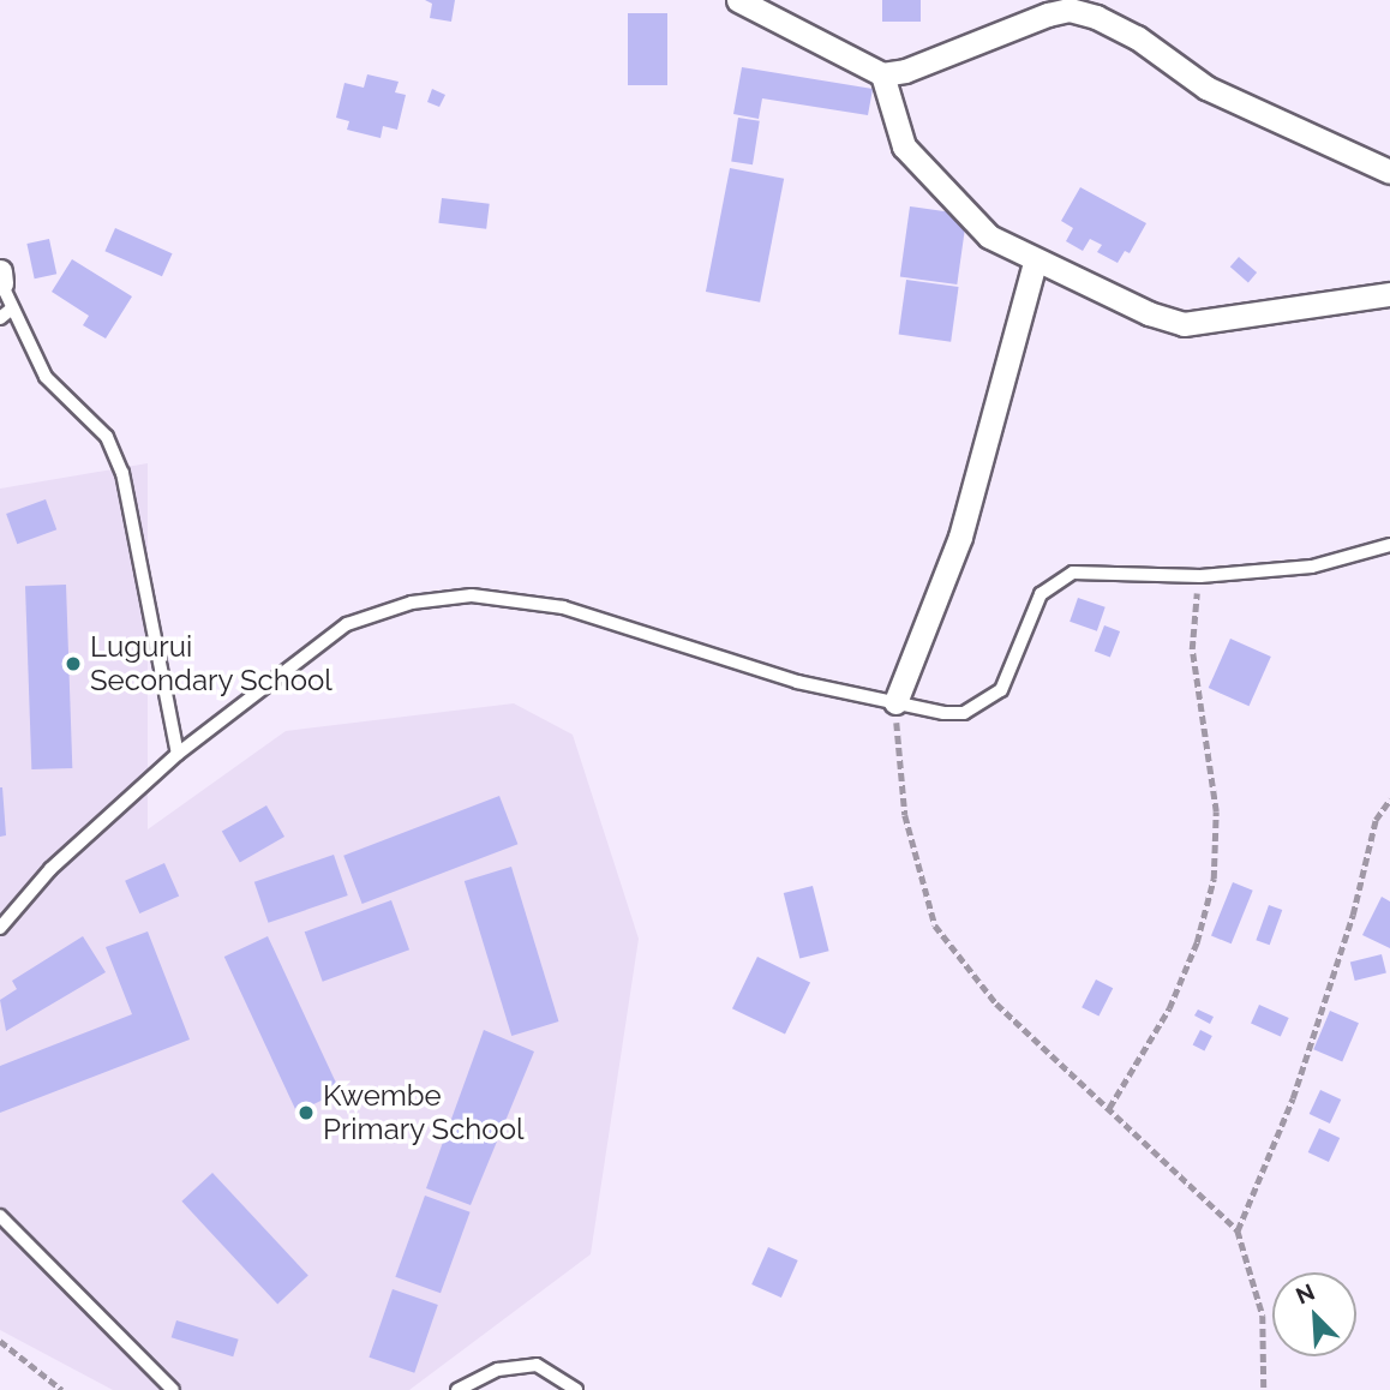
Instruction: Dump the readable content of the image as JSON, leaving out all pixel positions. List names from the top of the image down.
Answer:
{
  "places": ["Lugurui Secondary School", "Kwembe Primary School"],
  "north": "top left"
}
